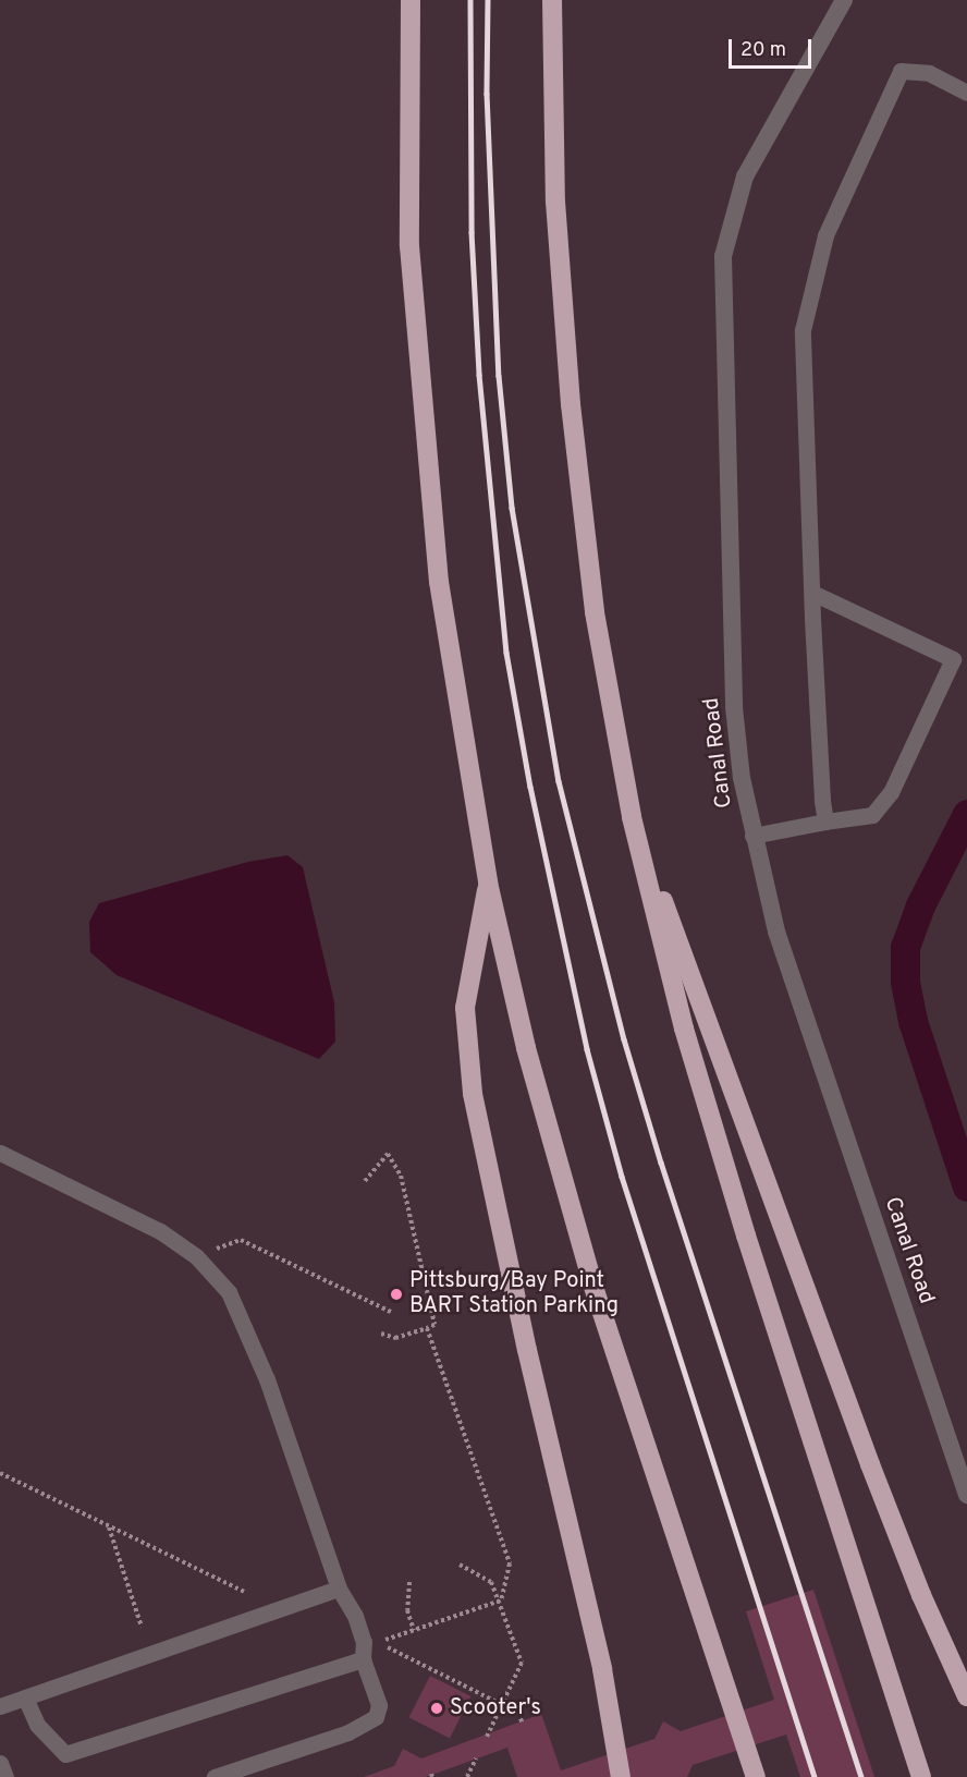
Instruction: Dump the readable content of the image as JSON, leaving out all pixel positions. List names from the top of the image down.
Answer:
{
  "streets": {
    "street": ["Canal Road"]
  },
  "places": ["Pittsburg/Bay Point BART Station Parking", "Scooter's"],
  "scale_bar": "20 m"
}
